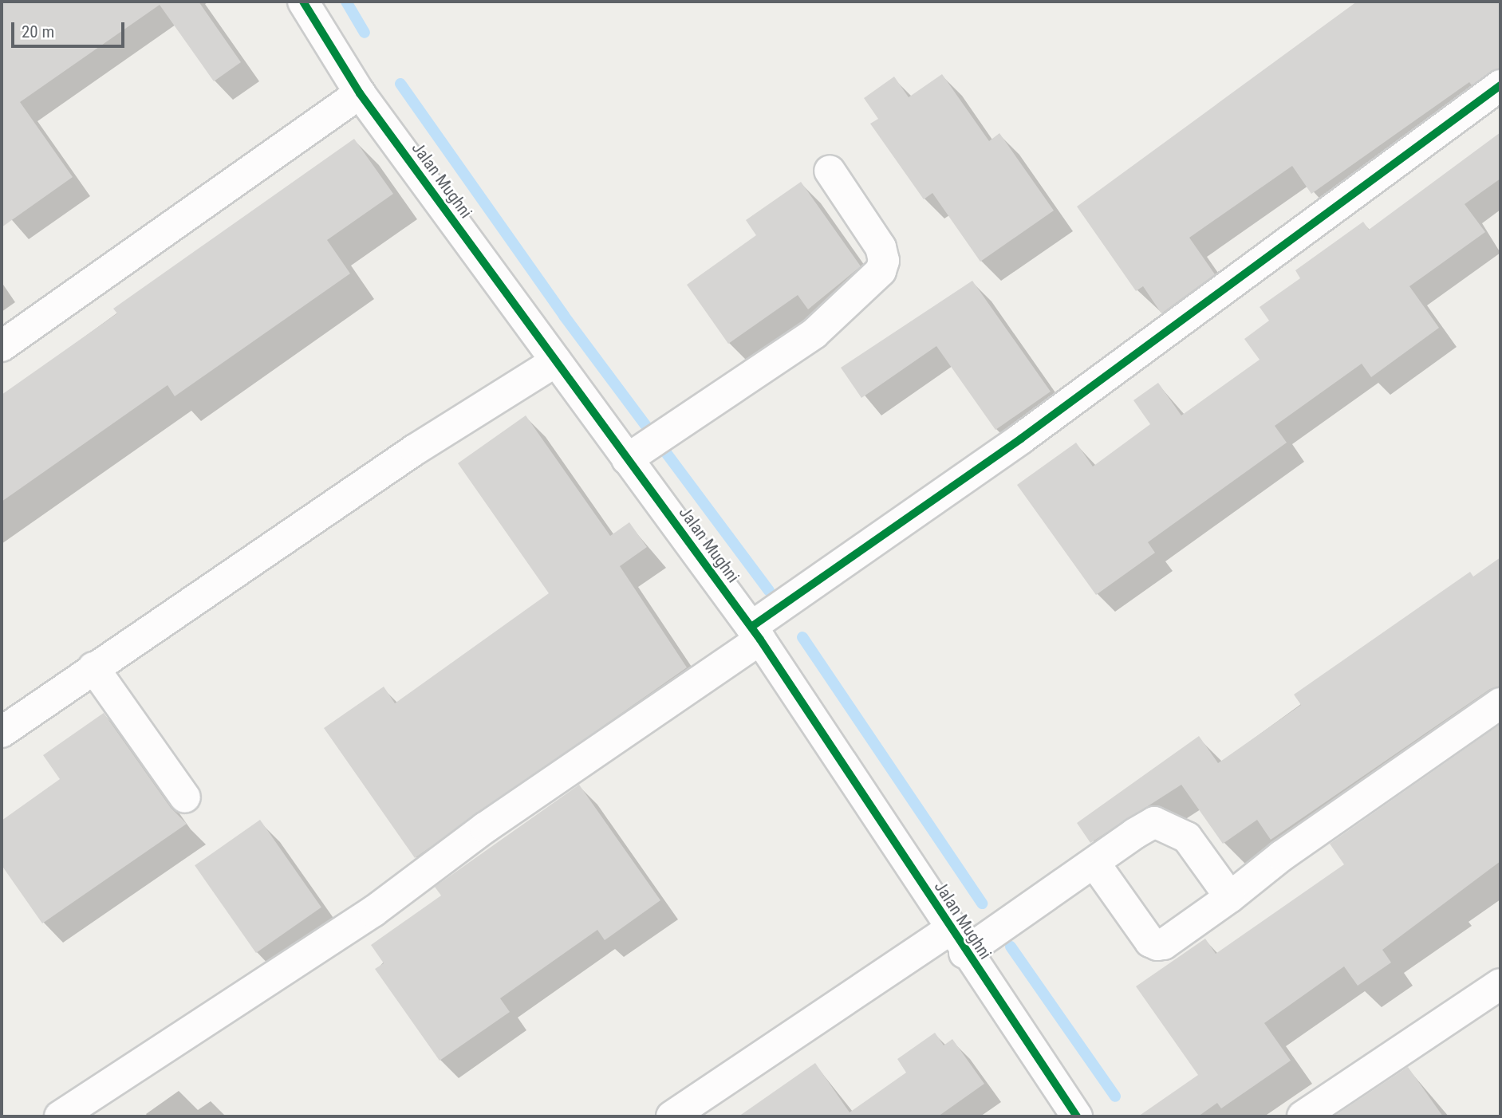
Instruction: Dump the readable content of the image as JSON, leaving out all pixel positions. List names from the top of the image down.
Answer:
{
  "streets": {
    "street": ["Jalan Mughni"]
  },
  "scale_bar": "20 m"
}
